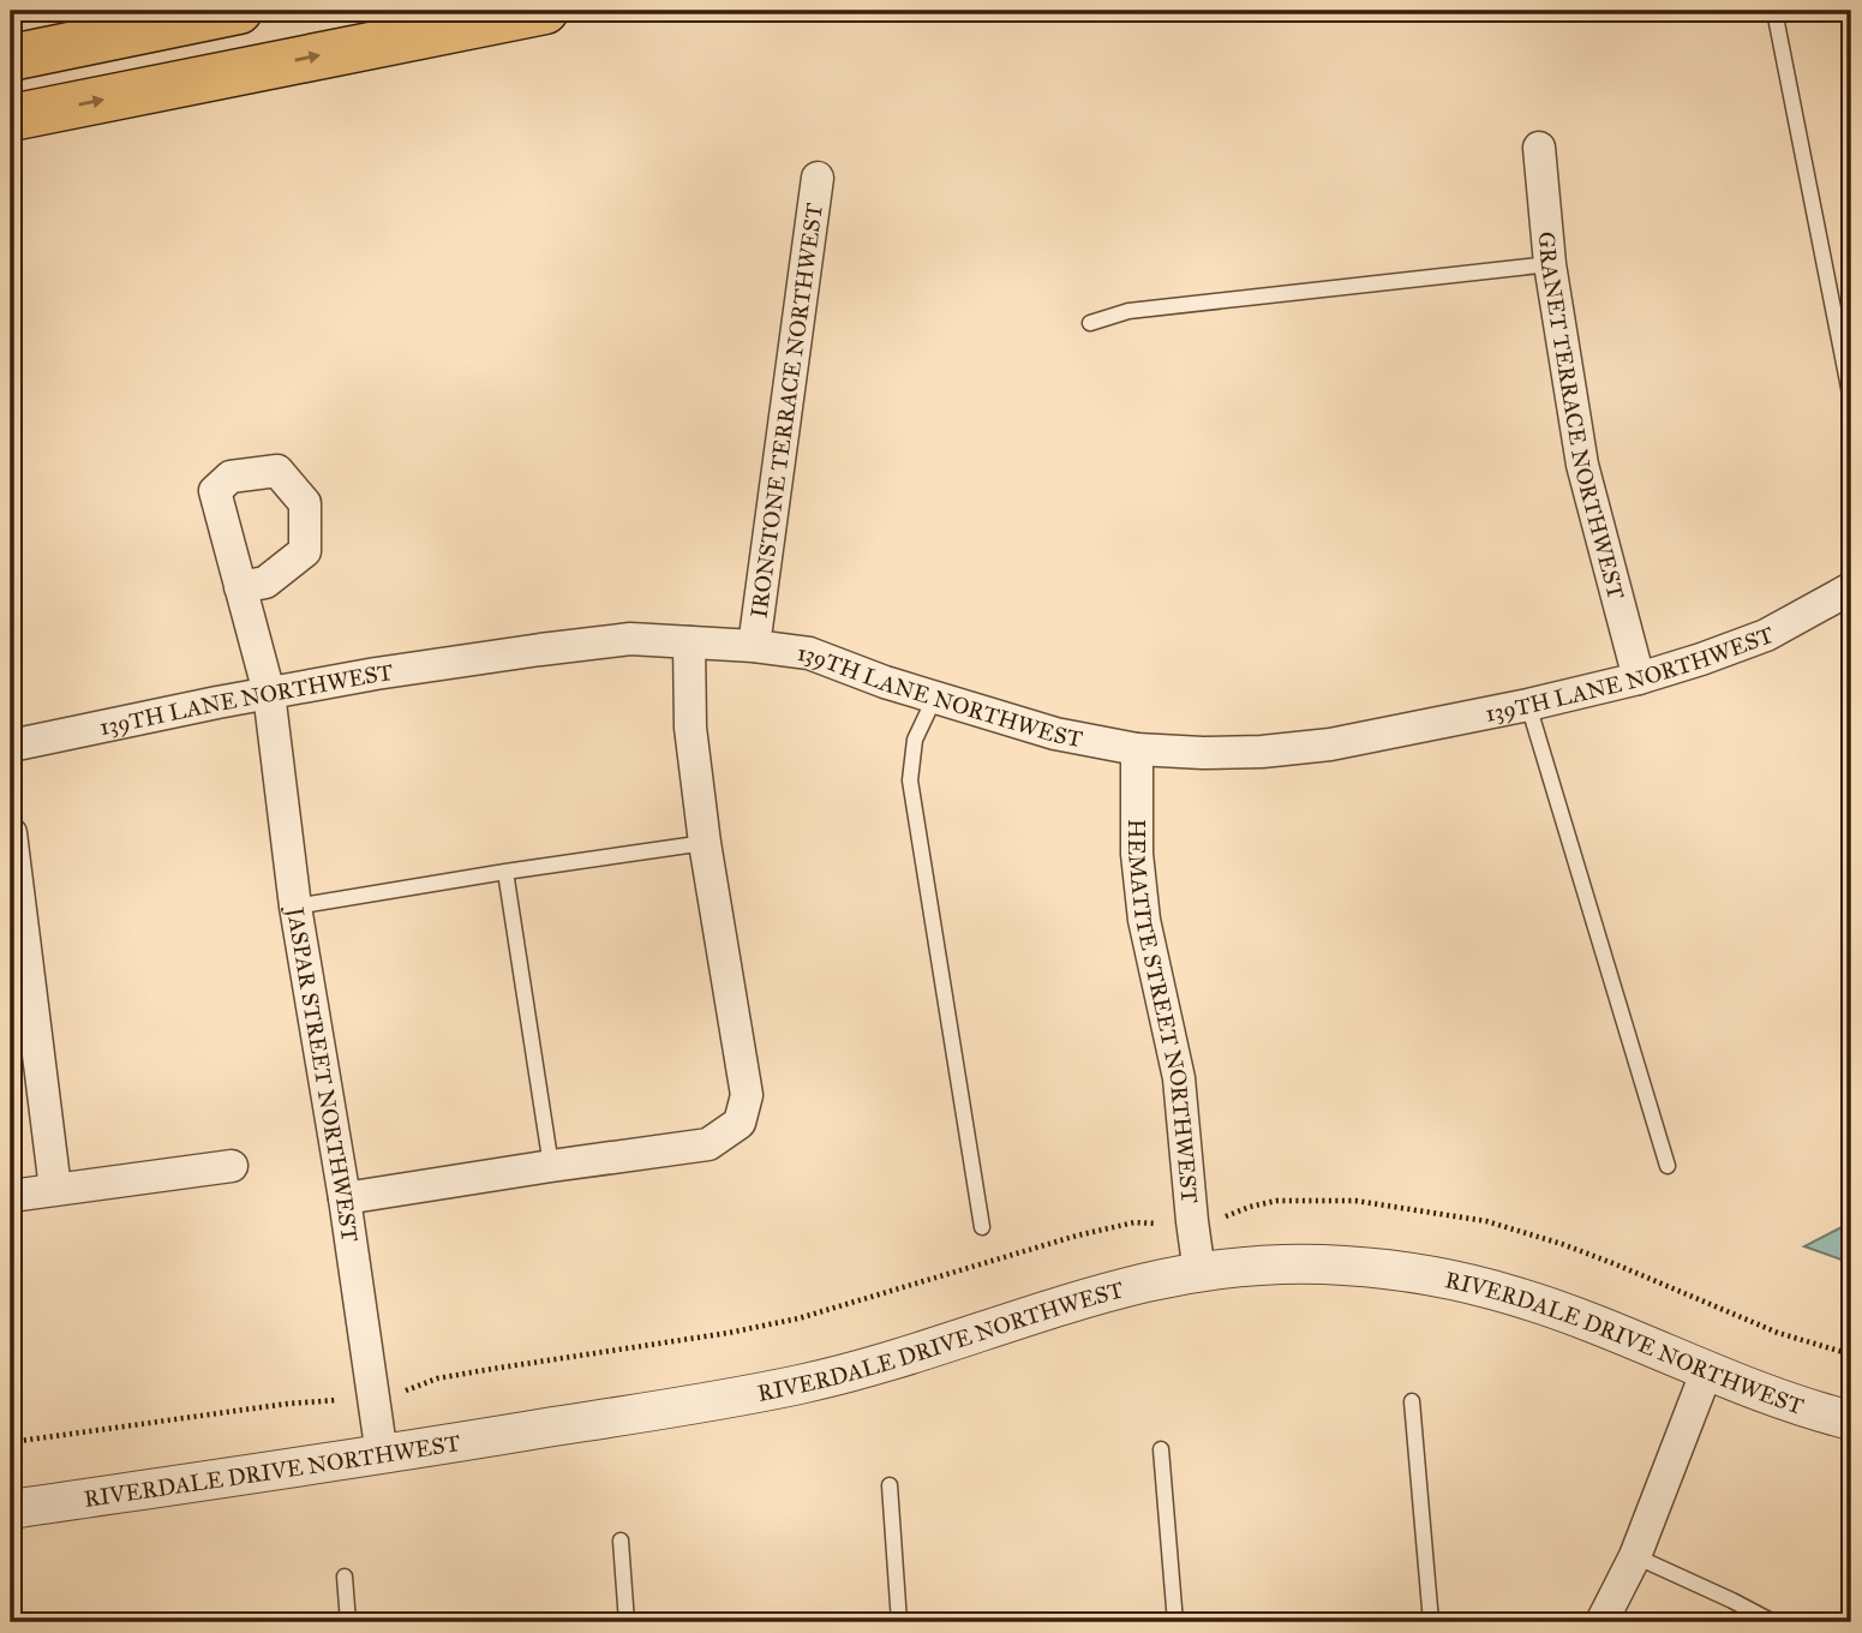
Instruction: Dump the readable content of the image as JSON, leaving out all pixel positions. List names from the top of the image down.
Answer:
{
  "streets": {
    "street": [
      "IRONSTONE TERRACE NORTHWEST",
      "GRANET TERRACE NORTHWEST",
      "139TH LANE NORTHWEST",
      "HEMATITE STREET NORTHWEST",
      "JASPAR STREET NORTHWEST",
      "RIVERDALE DRIVE NORTHWEST"
    ]
  },
  "crossings": [
    ["IRONSTONE TERRACE NORTHWEST", "139TH LANE NORTHWEST"],
    ["GRANET TERRACE NORTHWEST", "139TH LANE NORTHWEST"],
    ["139TH LANE NORTHWEST", "HEMATITE STREET NORTHWEST"],
    ["139TH LANE NORTHWEST", "JASPAR STREET NORTHWEST"],
    ["HEMATITE STREET NORTHWEST", "RIVERDALE DRIVE NORTHWEST"],
    ["JASPAR STREET NORTHWEST", "RIVERDALE DRIVE NORTHWEST"]
  ]
}
